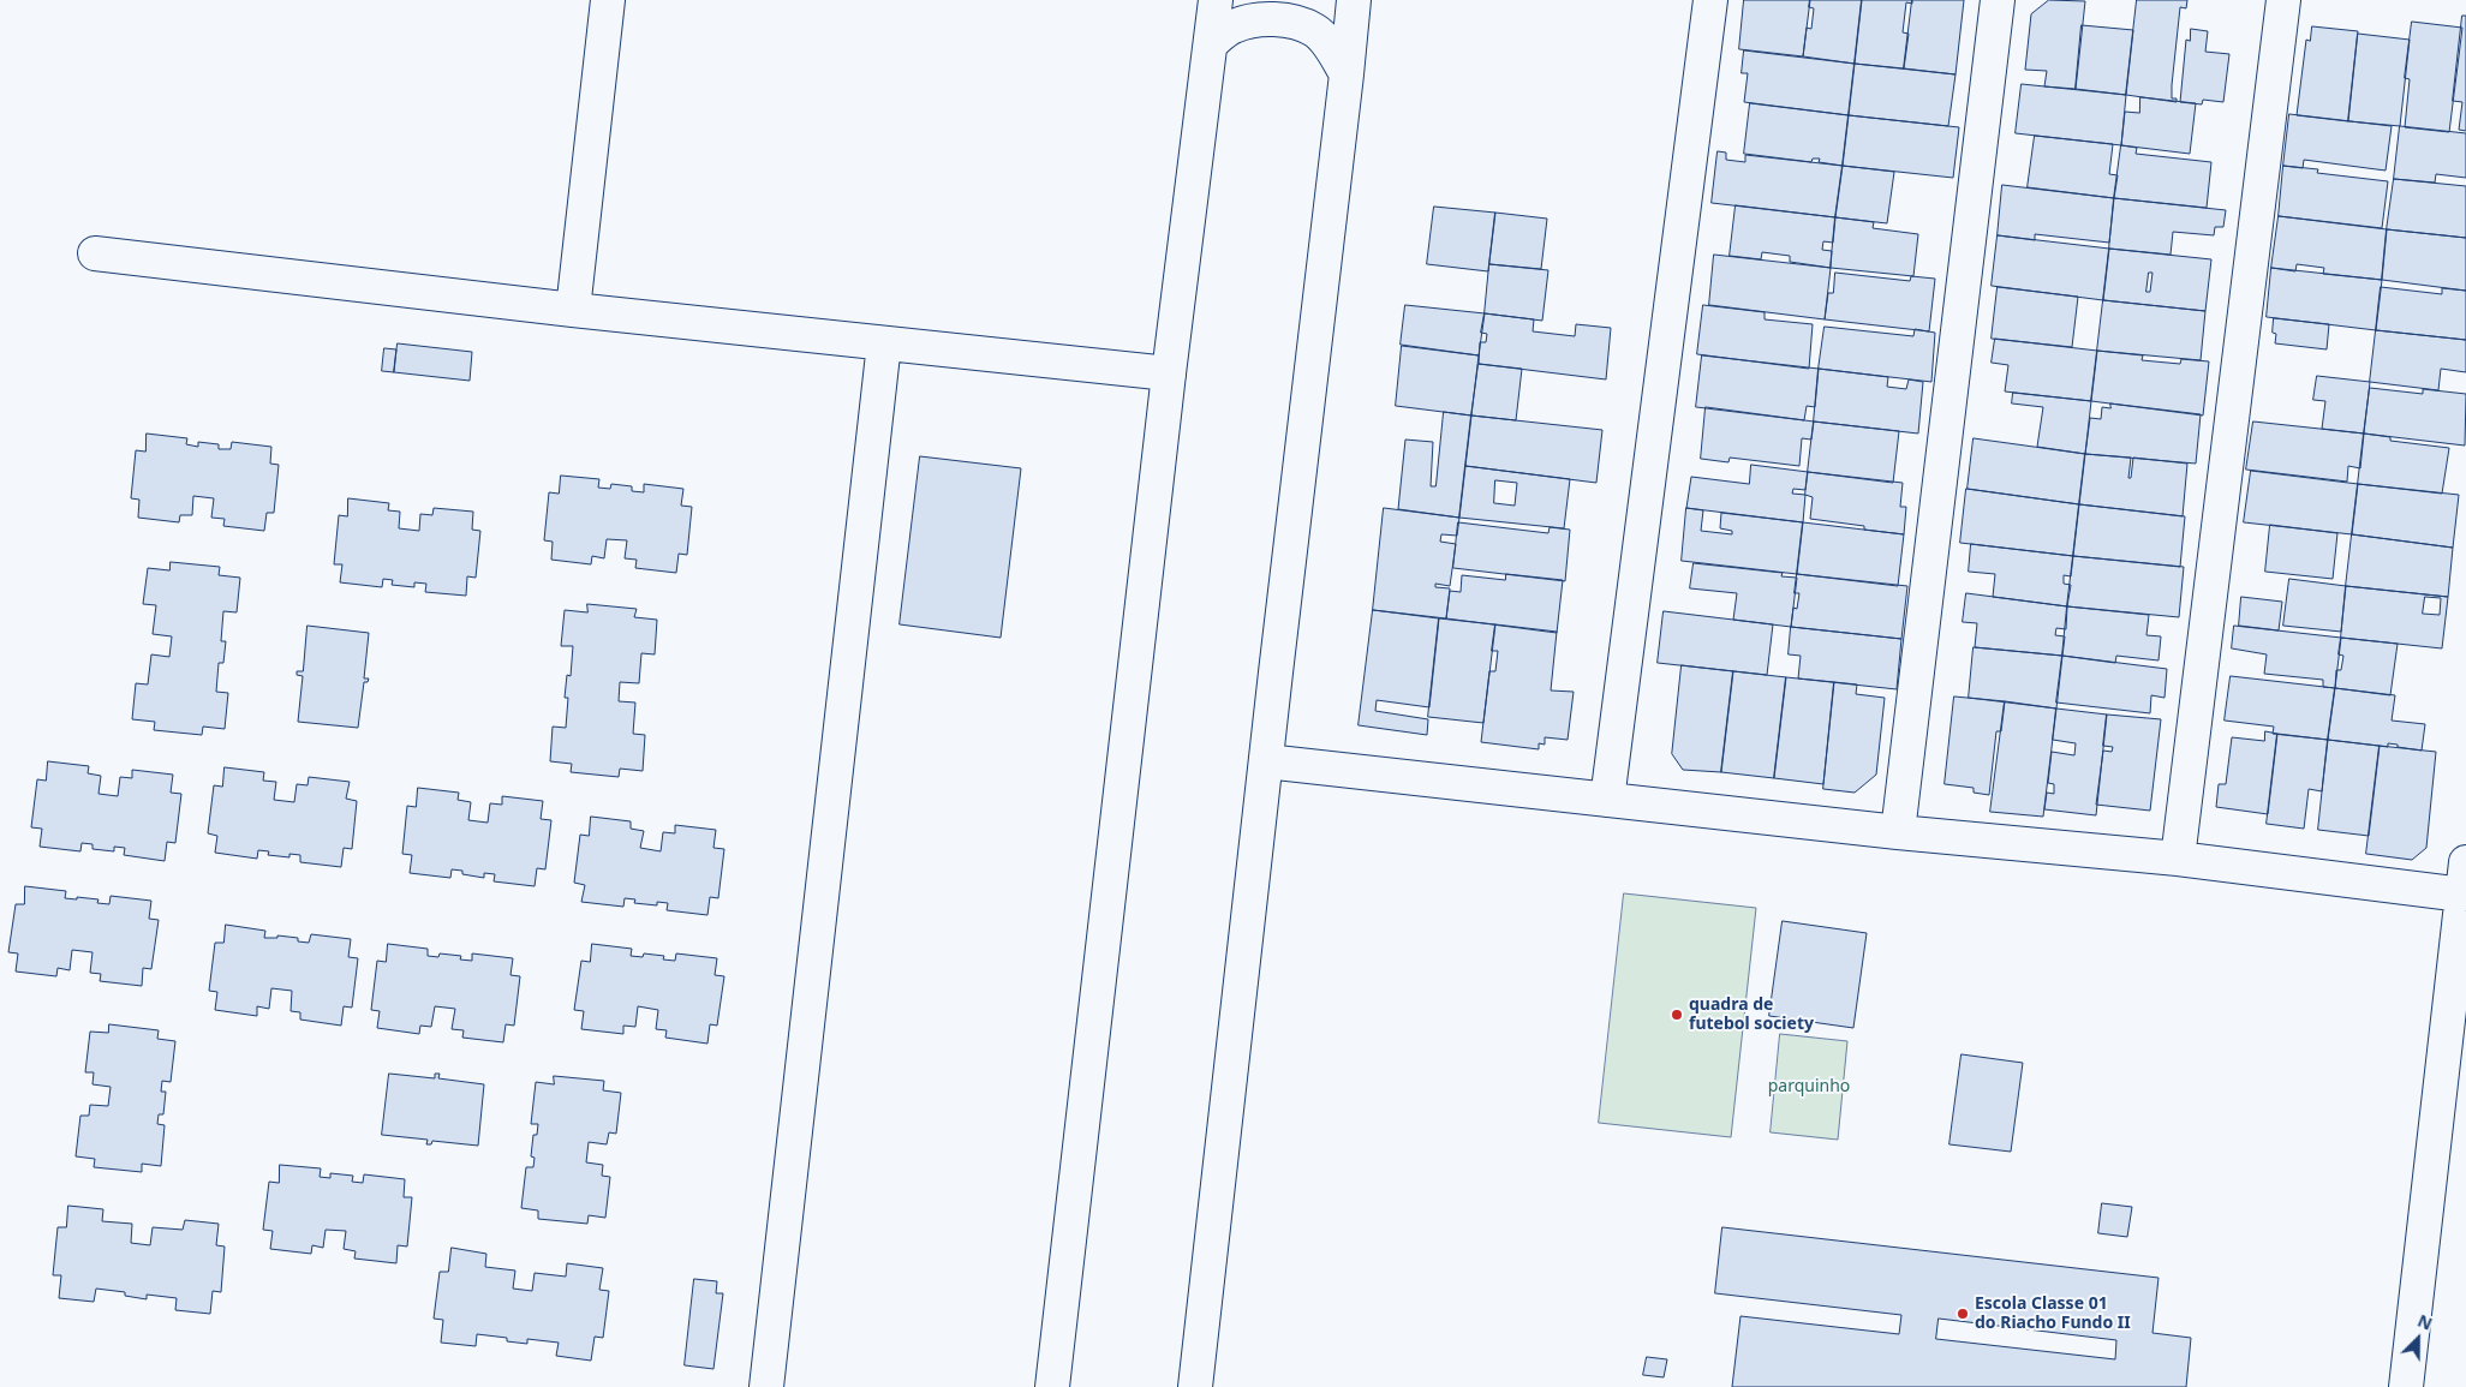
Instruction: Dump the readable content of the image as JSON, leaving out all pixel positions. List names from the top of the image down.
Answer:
{
  "parks": ["parquinho"],
  "places": ["quadra de futebol society", "Escola Classe 01 do Riacho Fundo II"],
  "north": "top right"
}
